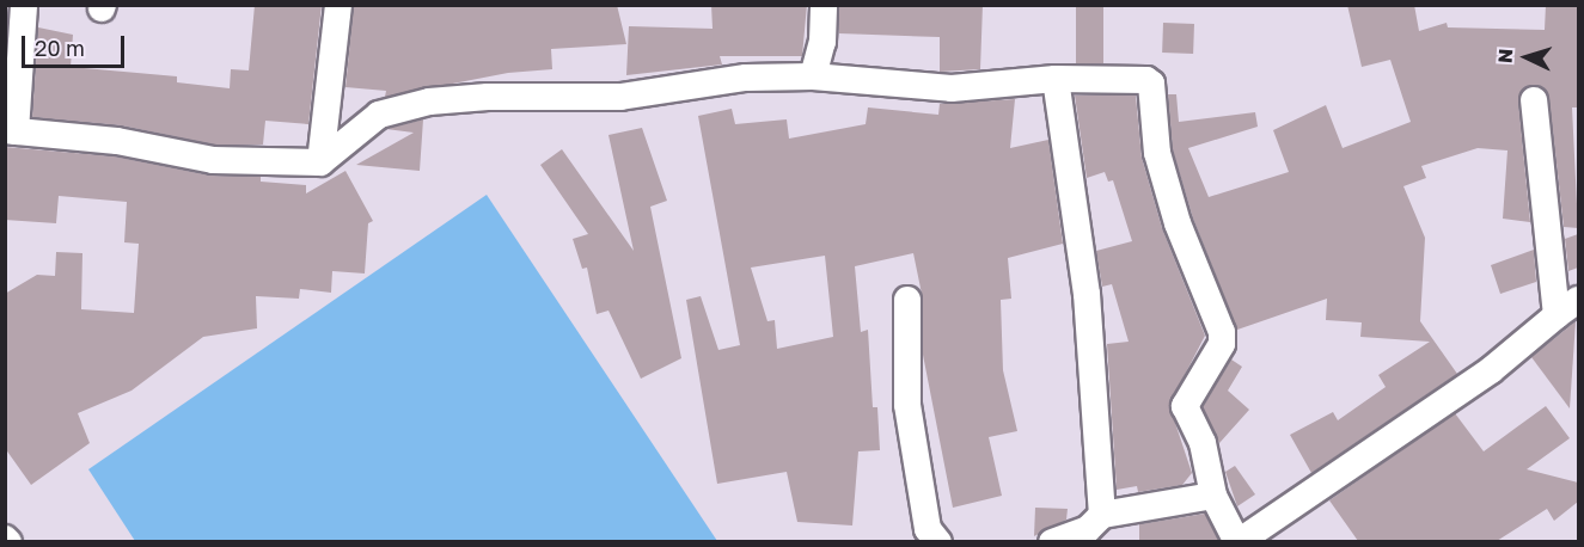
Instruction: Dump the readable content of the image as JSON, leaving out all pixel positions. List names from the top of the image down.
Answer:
{
  "scale_bar": "20 m",
  "north": "left"
}
